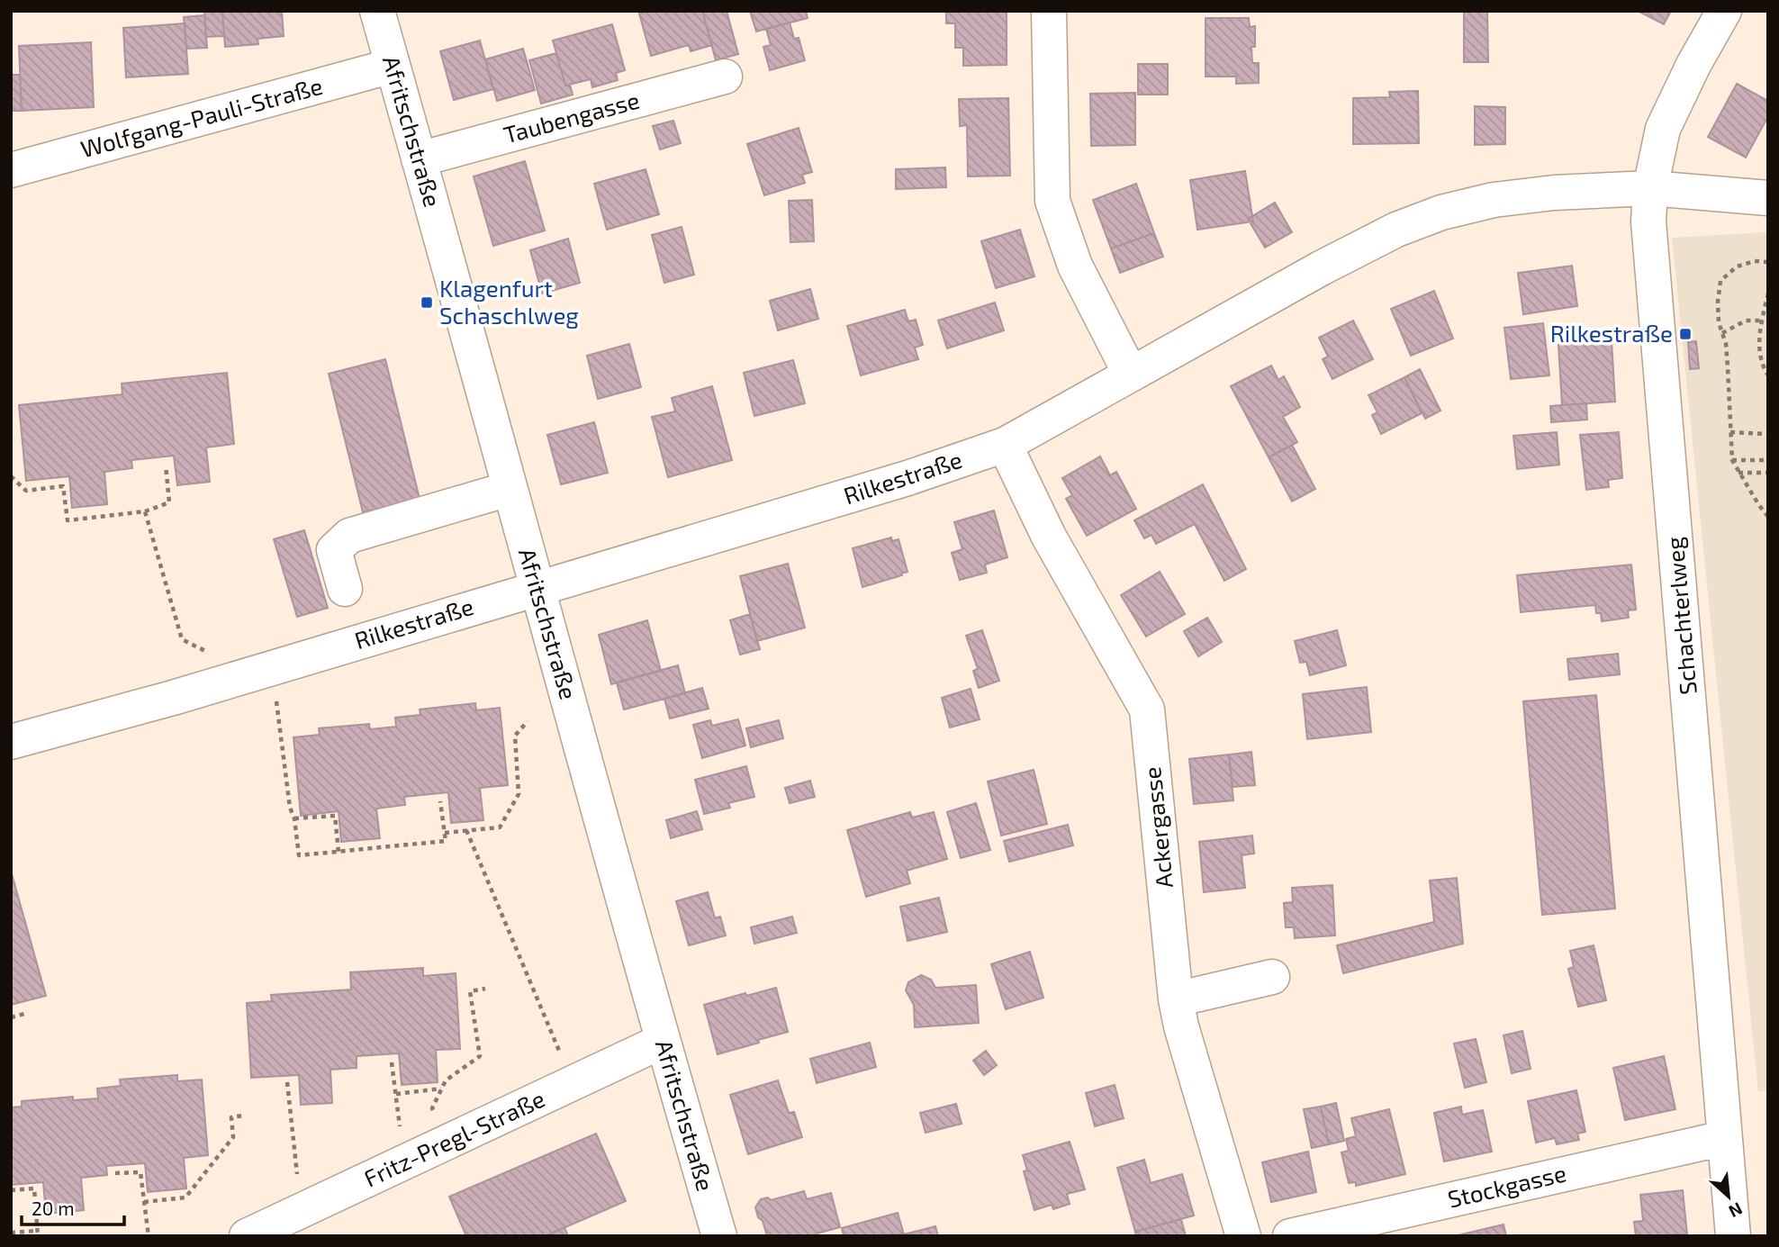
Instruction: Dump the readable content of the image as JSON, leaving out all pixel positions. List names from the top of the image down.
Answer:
{
  "streets": {
    "street": [
      "Wolfgang-Pauli-Straße",
      "Taubengasse",
      "Afritschstraße",
      "Rilkestraße",
      "Schachterlweg",
      "Ackergasse",
      "Fritz-Pregl-Straße",
      "Stockgasse"
    ]
  },
  "crossings": [
    ["Wolfgang-Pauli-Straße", "Afritschstraße"],
    ["Taubengasse", "Afritschstraße"],
    ["Afritschstraße", "Rilkestraße"],
    ["Afritschstraße", "Fritz-Pregl-Straße"],
    ["Rilkestraße", "Schachterlweg"],
    ["Rilkestraße", "Ackergasse"],
    ["Schachterlweg", "Stockgasse"]
  ],
  "places": {
    "transit": ["Klagenfurt Schaschlweg", "Rilkestraße"]
  },
  "scale_bar": "20 m",
  "north": "bottom right"
}
